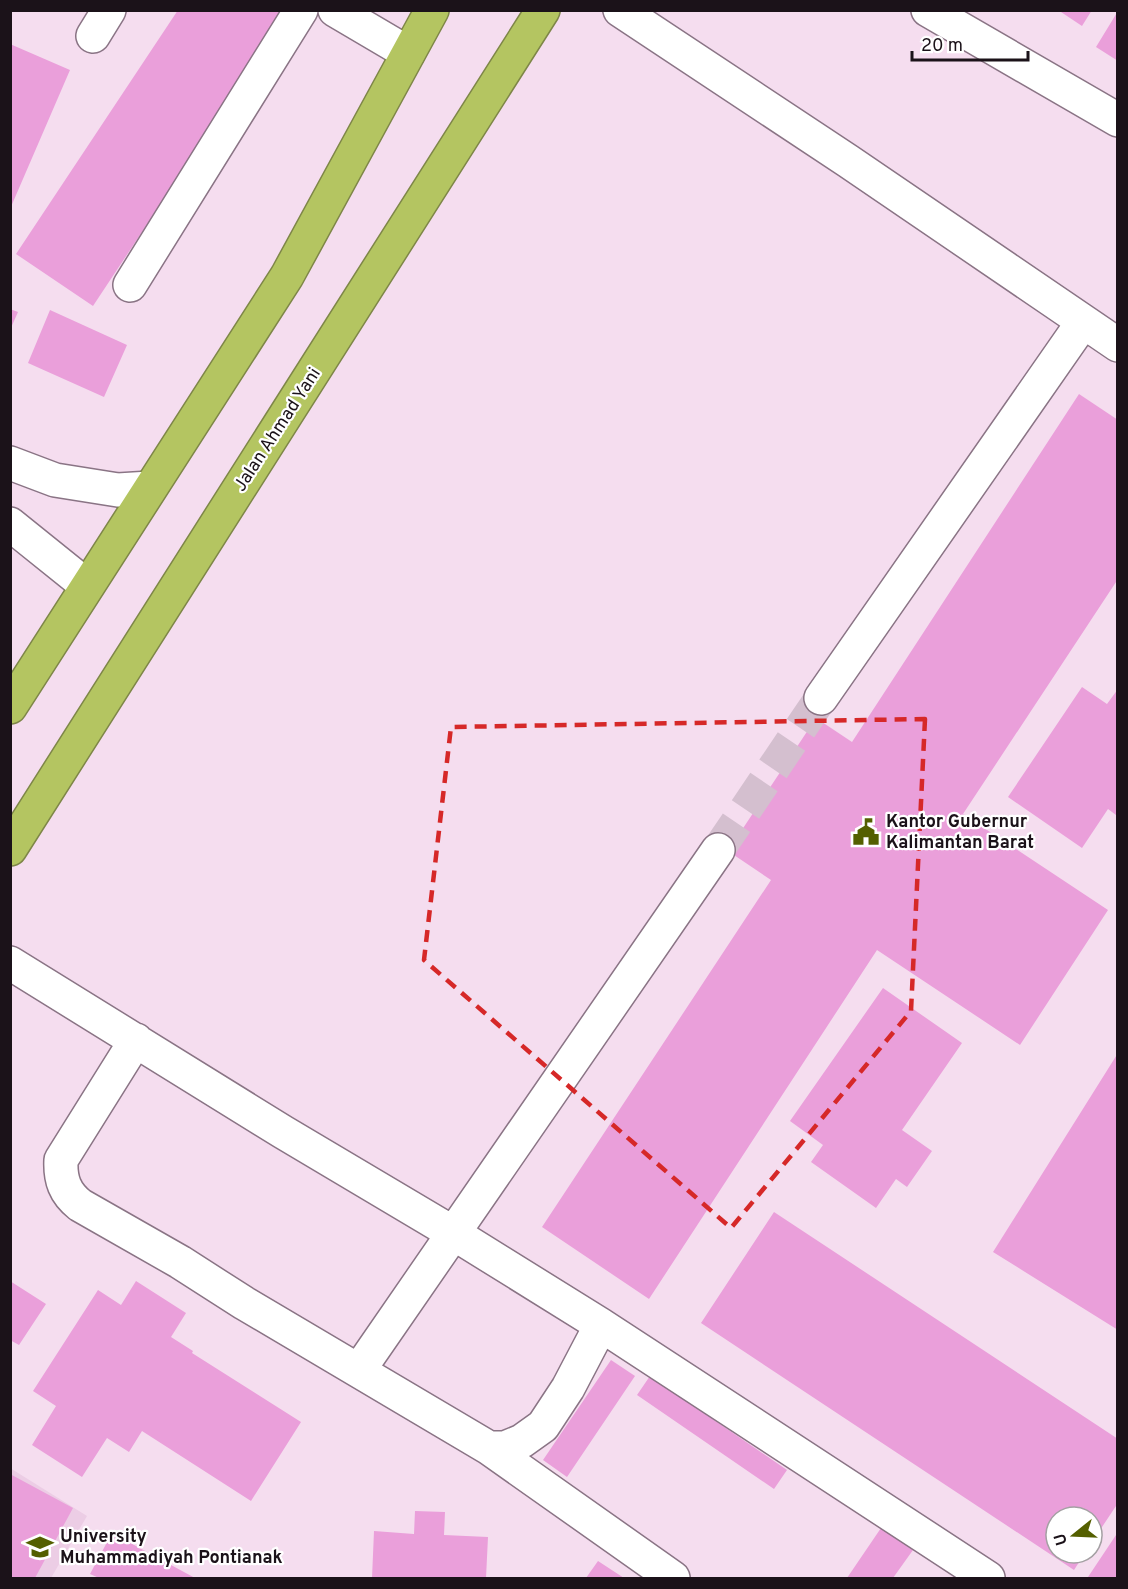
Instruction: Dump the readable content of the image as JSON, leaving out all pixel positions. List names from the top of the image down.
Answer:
{
  "streets": {
    "highway": ["Jalan Ahmad Yani"]
  },
  "places": {
    "public building": ["Kantor Gubernur Kalimantan Barat"],
    "school or university": ["University Muhammadiyah Pontianak"]
  },
  "scale_bar": "20 m",
  "north": "left"
}
